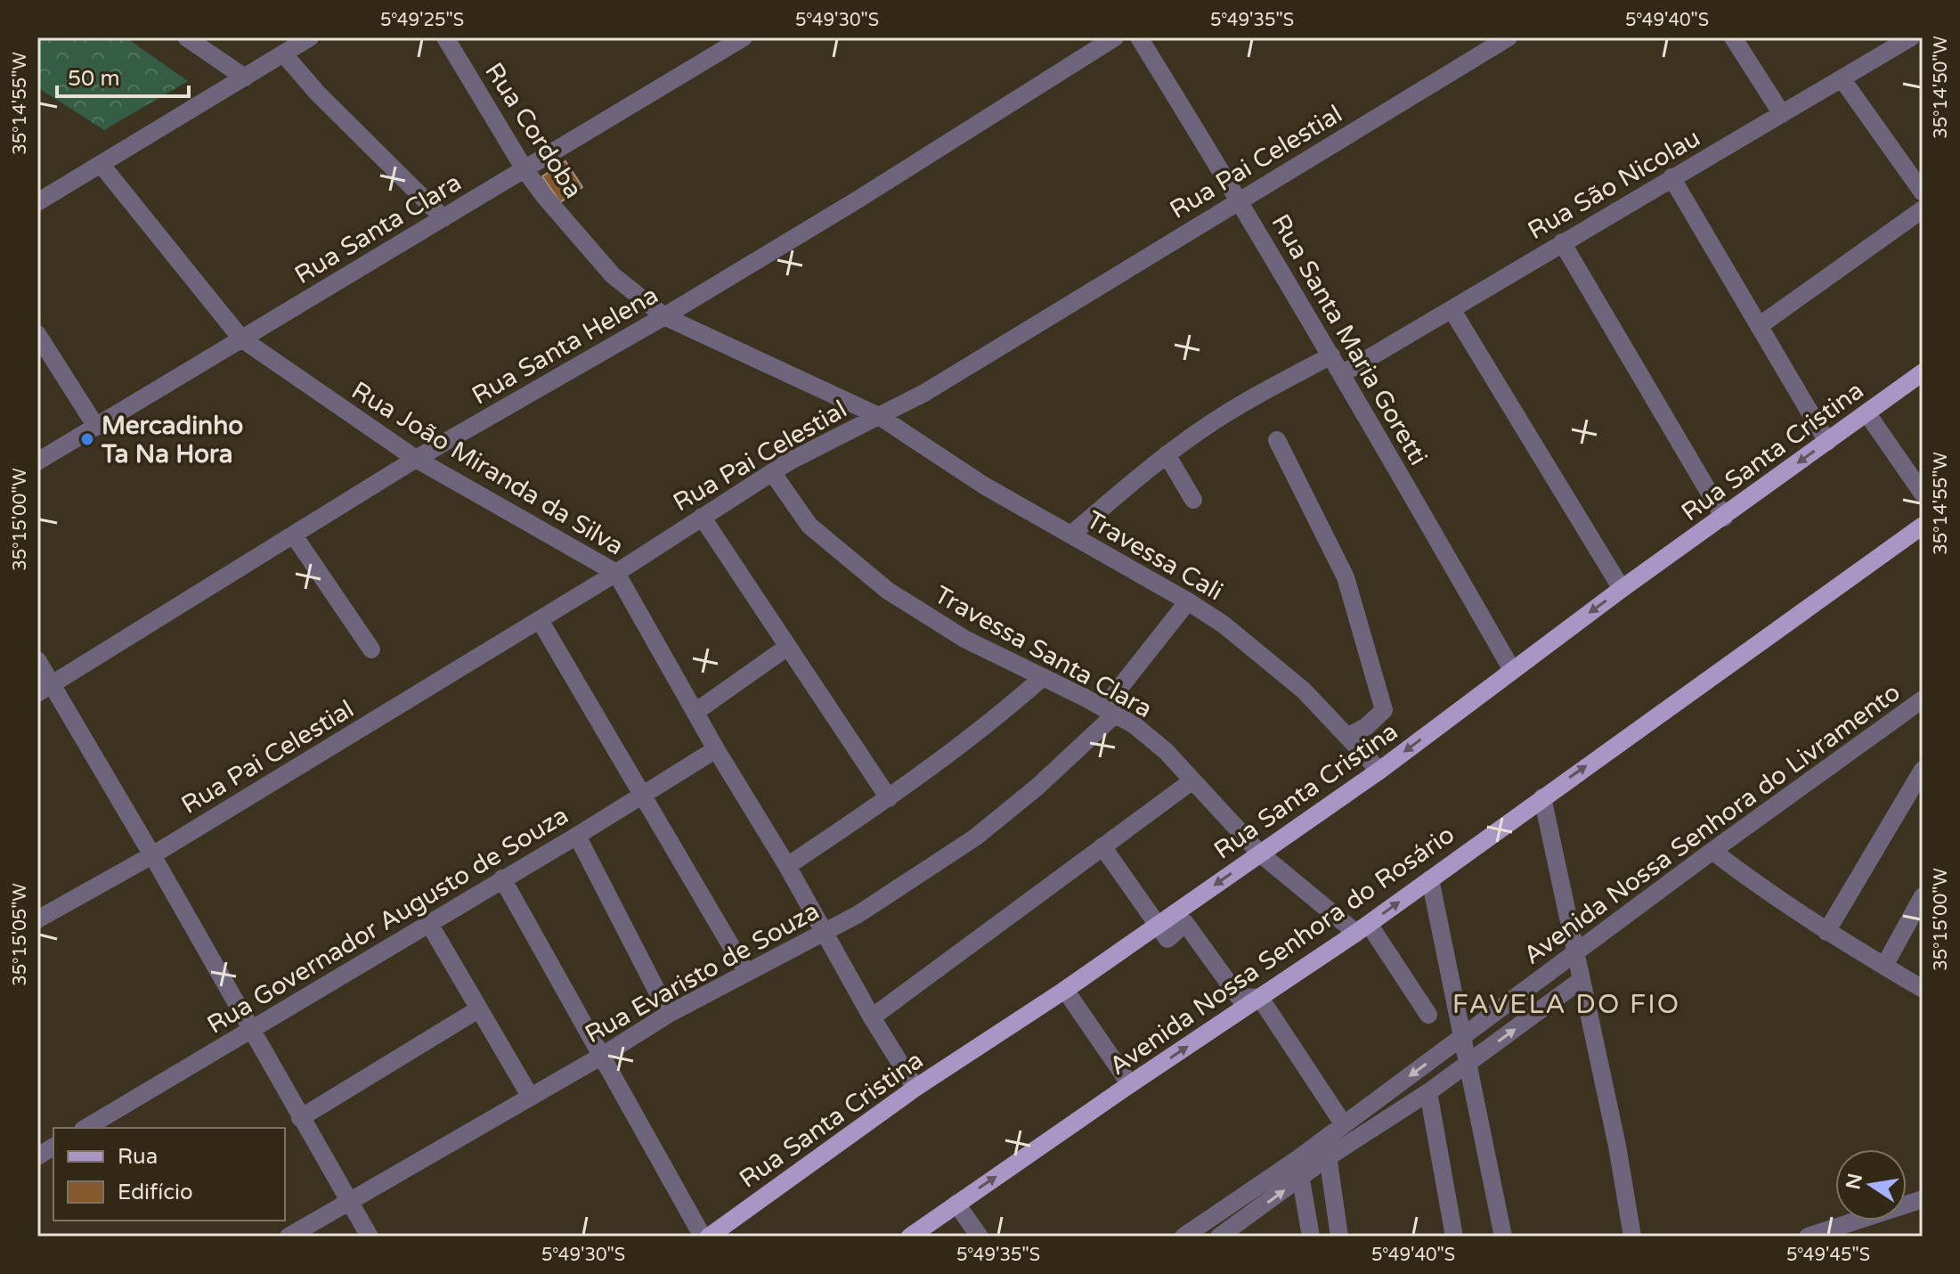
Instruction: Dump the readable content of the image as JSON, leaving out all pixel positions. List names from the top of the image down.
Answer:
{
  "streets": {
    "main road": ["Rua Santa Cristina", "Avenida Nossa Senhora do Rosário"],
    "street": [
      "Rua Cordoba",
      "Rua Pai Celestial",
      "Rua São Nicolau",
      "Rua Santa Clara",
      "Rua Santa Maria Goretti",
      "Rua Santa Helena",
      "Rua João Miranda da Silva",
      "Travessa Cali",
      "Travessa Santa Clara",
      "Avenida Nossa Senhora do Livramento",
      "Rua Governador Augusto de Souza",
      "Rua Evaristo de Souza"
    ]
  },
  "crossings": [
    ["Rua Cordoba", "Rua Pai Celestial"],
    ["Rua Cordoba", "Rua Santa Clara"],
    ["Rua Cordoba", "Rua Santa Helena"],
    ["Rua Cordoba", "Travessa Cali"],
    ["Rua Pai Celestial", "Rua Santa Maria Goretti"],
    ["Rua Pai Celestial", "Rua João Miranda da Silva"],
    ["Rua Pai Celestial", "Travessa Cali"],
    ["Rua Pai Celestial", "Travessa Santa Clara"],
    ["Rua São Nicolau", "Rua Santa Maria Goretti"],
    ["Rua Santa Clara", "Rua João Miranda da Silva"],
    ["Rua Santa Maria Goretti", "Rua Santa Cristina"],
    ["Rua Santa Helena", "Rua João Miranda da Silva"],
    ["Rua Santa Cristina", "Rua João Miranda da Silva"],
    ["Rua Santa Cristina", "Travessa Cali"],
    ["Rua Santa Cristina", "Travessa Santa Clara"],
    ["Rua João Miranda da Silva", "Rua Governador Augusto de Souza"],
    ["Rua João Miranda da Silva", "Rua Evaristo de Souza"],
    ["Travessa Cali", "Rua Evaristo de Souza"],
    ["Travessa Santa Clara", "Avenida Nossa Senhora do Rosário"],
    ["Travessa Santa Clara", "Rua Evaristo de Souza"]
  ],
  "one_way": ["Rua Santa Cristina", "Avenida Nossa Senhora do Rosário"],
  "districts": ["FAVELA DO FIO"],
  "places": ["Mercadinho Ta Na Hora"],
  "legend": ["Rua", "Edifício"],
  "scale_bar": "50 m",
  "north": "left",
  "coordinates": [
    "5°49'25\"S",
    "5°49'30\"S",
    "5°49'35\"S",
    "5°49'40\"S",
    "35°14'50\"W",
    "35°14'55\"W",
    "35°15'00\"W",
    "35°15'05\"W",
    "5°49'45\"S"
  ]
}
